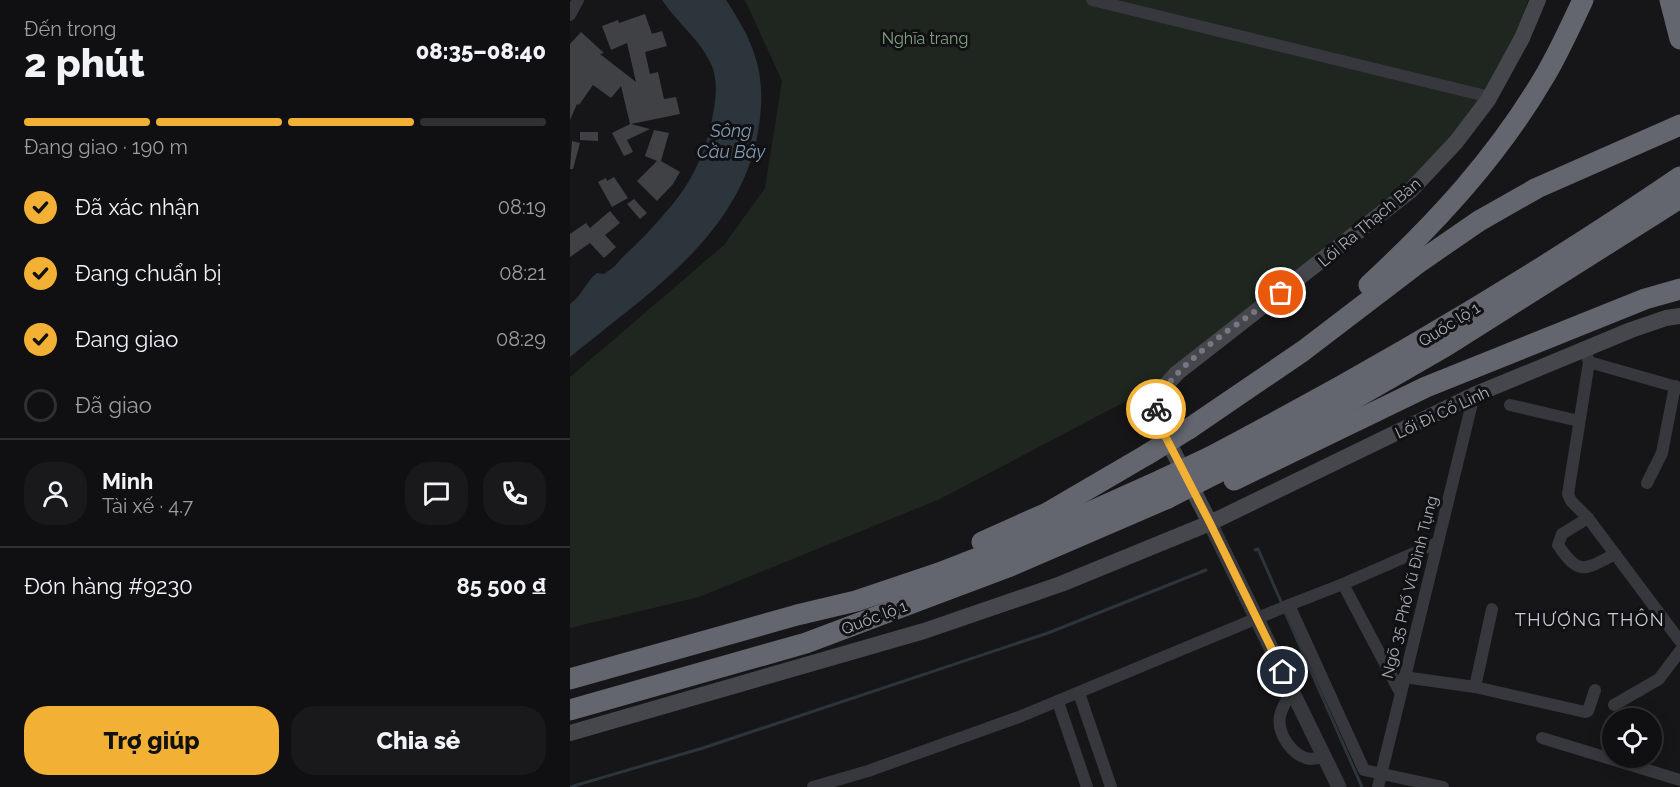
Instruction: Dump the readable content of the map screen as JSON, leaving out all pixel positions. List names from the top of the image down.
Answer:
{
  "streets": {
    "highway": ["Quốc lộ 1"],
    "main road": ["Lối Ra Thạch Bàn", "Lối Đi Cổ Linh"],
    "street": ["Ngõ 35 Phố Vũ Đình Tụng"]
  },
  "crossings": [
    ["Lối Ra Thạch Bàn", "Lối Đi Cổ Linh"],
    ["Lối Đi Cổ Linh", "Ngõ 35 Phố Vũ Đình Tụng"]
  ],
  "districts": ["THƯỢNG THÔN"],
  "water": ["Sông Cầu Bây"],
  "parks": ["Nghĩa trang"],
  "page": {
    "heading": ["2 phút", "Đến trong", "08:35–08:40"],
    "panel": [
      "Minh",
      "Tài xế · 4.7",
      "Đơn hàng #9230",
      "85 500 ₫"
    ],
    "bar": "Đang giao · 190 m",
    "list": [
      ["Đã xác nhận", "08:19"],
      ["Đang chuẩn bị", "08:21"],
      ["Đang giao", "08:29"],
      "Đã giao"
    ],
    "buttons": ["Trợ giúp", "Chia sẻ"]
  }
}
